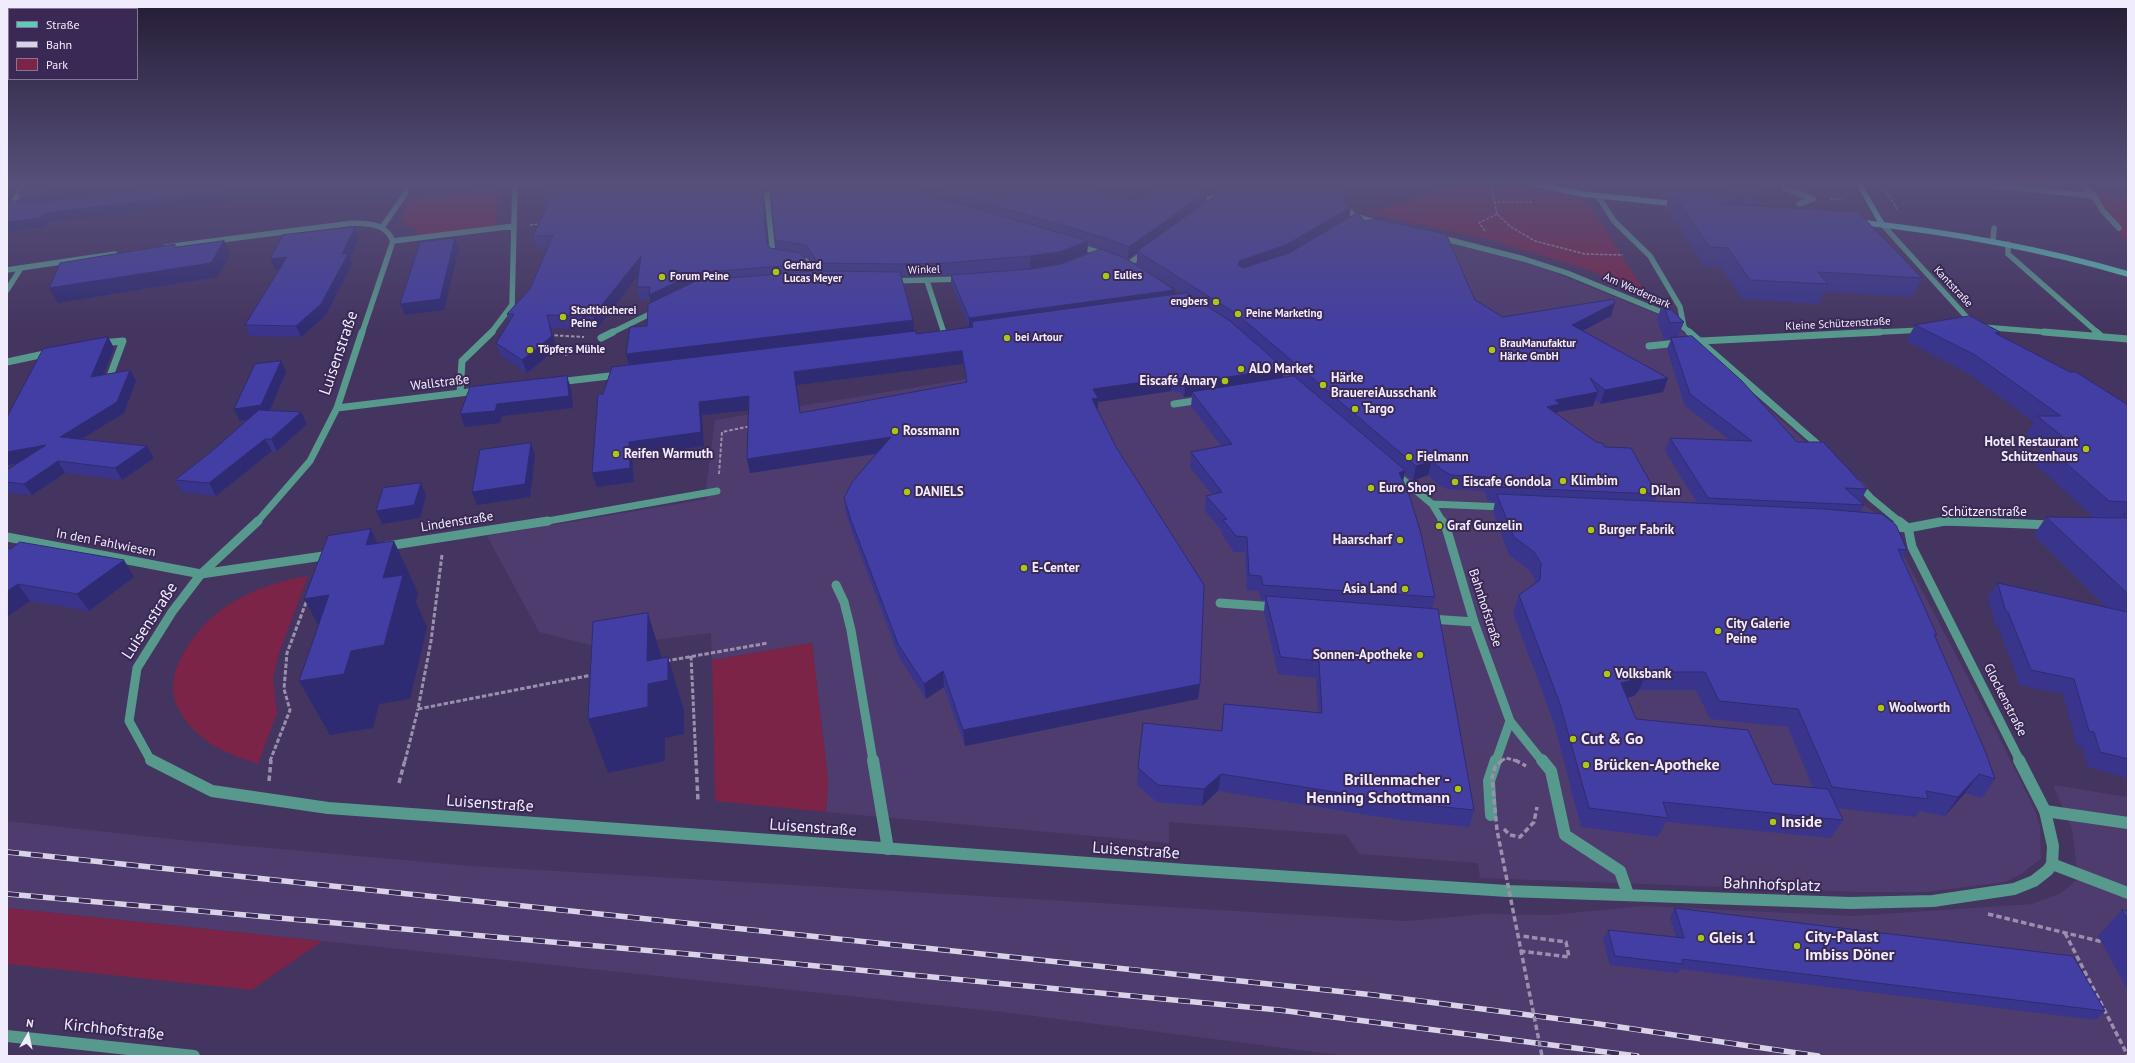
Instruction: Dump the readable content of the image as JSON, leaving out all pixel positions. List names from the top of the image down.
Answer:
{
  "streets": {
    "street": [
      "Winkel",
      "Kantstraße",
      "Am Werderpark",
      "Kleine Schützenstraße",
      "Luisenstraße",
      "Wallstraße",
      "Schützenstraße",
      "Lindenstraße",
      "In den Fahlwiesen",
      "Bahnhofstraße",
      "Glockenstraße",
      "Bahnhofsplatz",
      "Kirchhofstraße"
    ]
  },
  "crossings": [
    ["Am Werderpark", "Kleine Schützenstraße"],
    ["Luisenstraße", "Wallstraße"],
    ["Luisenstraße", "In den Fahlwiesen"],
    ["Luisenstraße", "Bahnhofsplatz"],
    ["Schützenstraße", "Glockenstraße"],
    ["Bahnhofstraße", "Bahnhofsplatz"],
    ["Glockenstraße", "Bahnhofsplatz"]
  ],
  "places": [
    "Gerhard Lucas Meyer",
    "Eulies",
    "Forum Peine",
    "engbers",
    "Peine Marketing",
    "Stadtbücherei Peine",
    "bei Artour",
    "Töpfers Mühle",
    "BrauManufaktur Härke GmbH",
    "ALO Market",
    "Eiscafé Amary",
    "Härke BrauereiAusschank",
    "Targo",
    "Rossmann",
    "Hotel Restaurant Schützenhaus",
    "Reifen Warmuth",
    "Fielmann",
    "Klimbim",
    "Eiscafe Gondola",
    "Euro Shop",
    "Dilan",
    "DANIELS",
    "Graf Gunzelin",
    "Burger Fabrik",
    "Haarscharf",
    "E-Center",
    "Asia Land",
    "City Galerie Peine",
    "Sonnen-Apotheke",
    "Volksbank",
    "Woolworth",
    "Cut & Go",
    "Brücken-Apotheke",
    "Brillenmacher - Henning Schottmann",
    "Inside",
    "Gleis 1",
    "City-Palast Imbiss Döner"
  ],
  "legend": ["Straße", "Bahn", "Park"],
  "north": "top"
}
